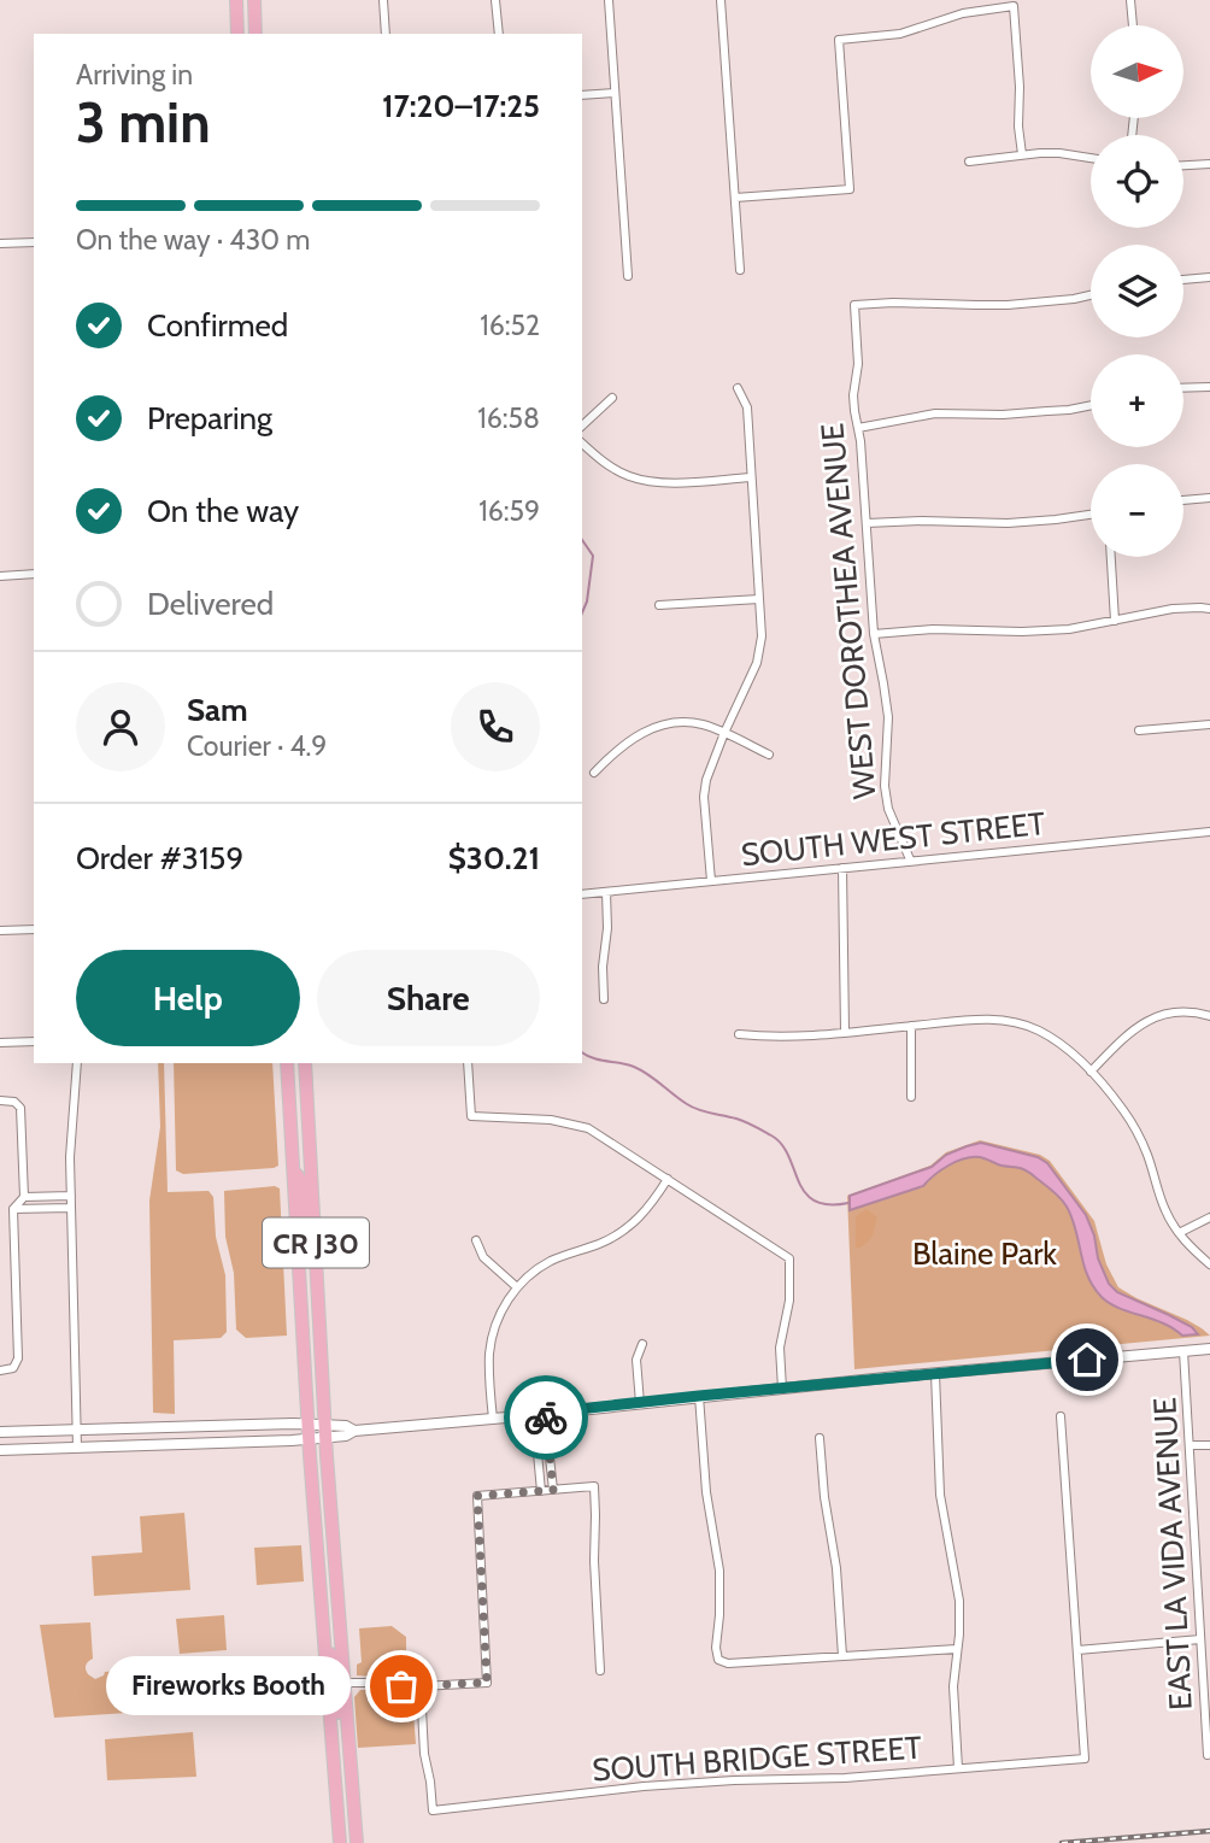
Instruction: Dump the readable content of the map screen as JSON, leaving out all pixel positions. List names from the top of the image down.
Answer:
{
  "streets": {
    "main road": ["CR J30"],
    "street": [
      "WEST DOROTHEA AVENUE",
      "SOUTH WEST STREET",
      "EAST LA VIDA AVENUE",
      "SOUTH BRIDGE STREET"
    ]
  },
  "crossings": [
    ["WEST DOROTHEA AVENUE", "SOUTH WEST STREET"]
  ],
  "parks": ["Blaine Park"],
  "places": ["Fireworks Booth"],
  "north": "right",
  "page": {
    "map_buttons": ["+", "−"],
    "heading": ["3 min", "Arriving in", "17:20–17:25"],
    "panel": [
      "Sam",
      "Courier · 4.9",
      "Order #3159",
      "$30.21"
    ],
    "bar": "On the way · 430 m",
    "list": [
      ["Confirmed", "16:52"],
      ["Preparing", "16:58"],
      ["On the way", "16:59"],
      "Delivered"
    ],
    "buttons": ["Help", "Share"],
    "bubble": "Fireworks Booth"
  }
}
